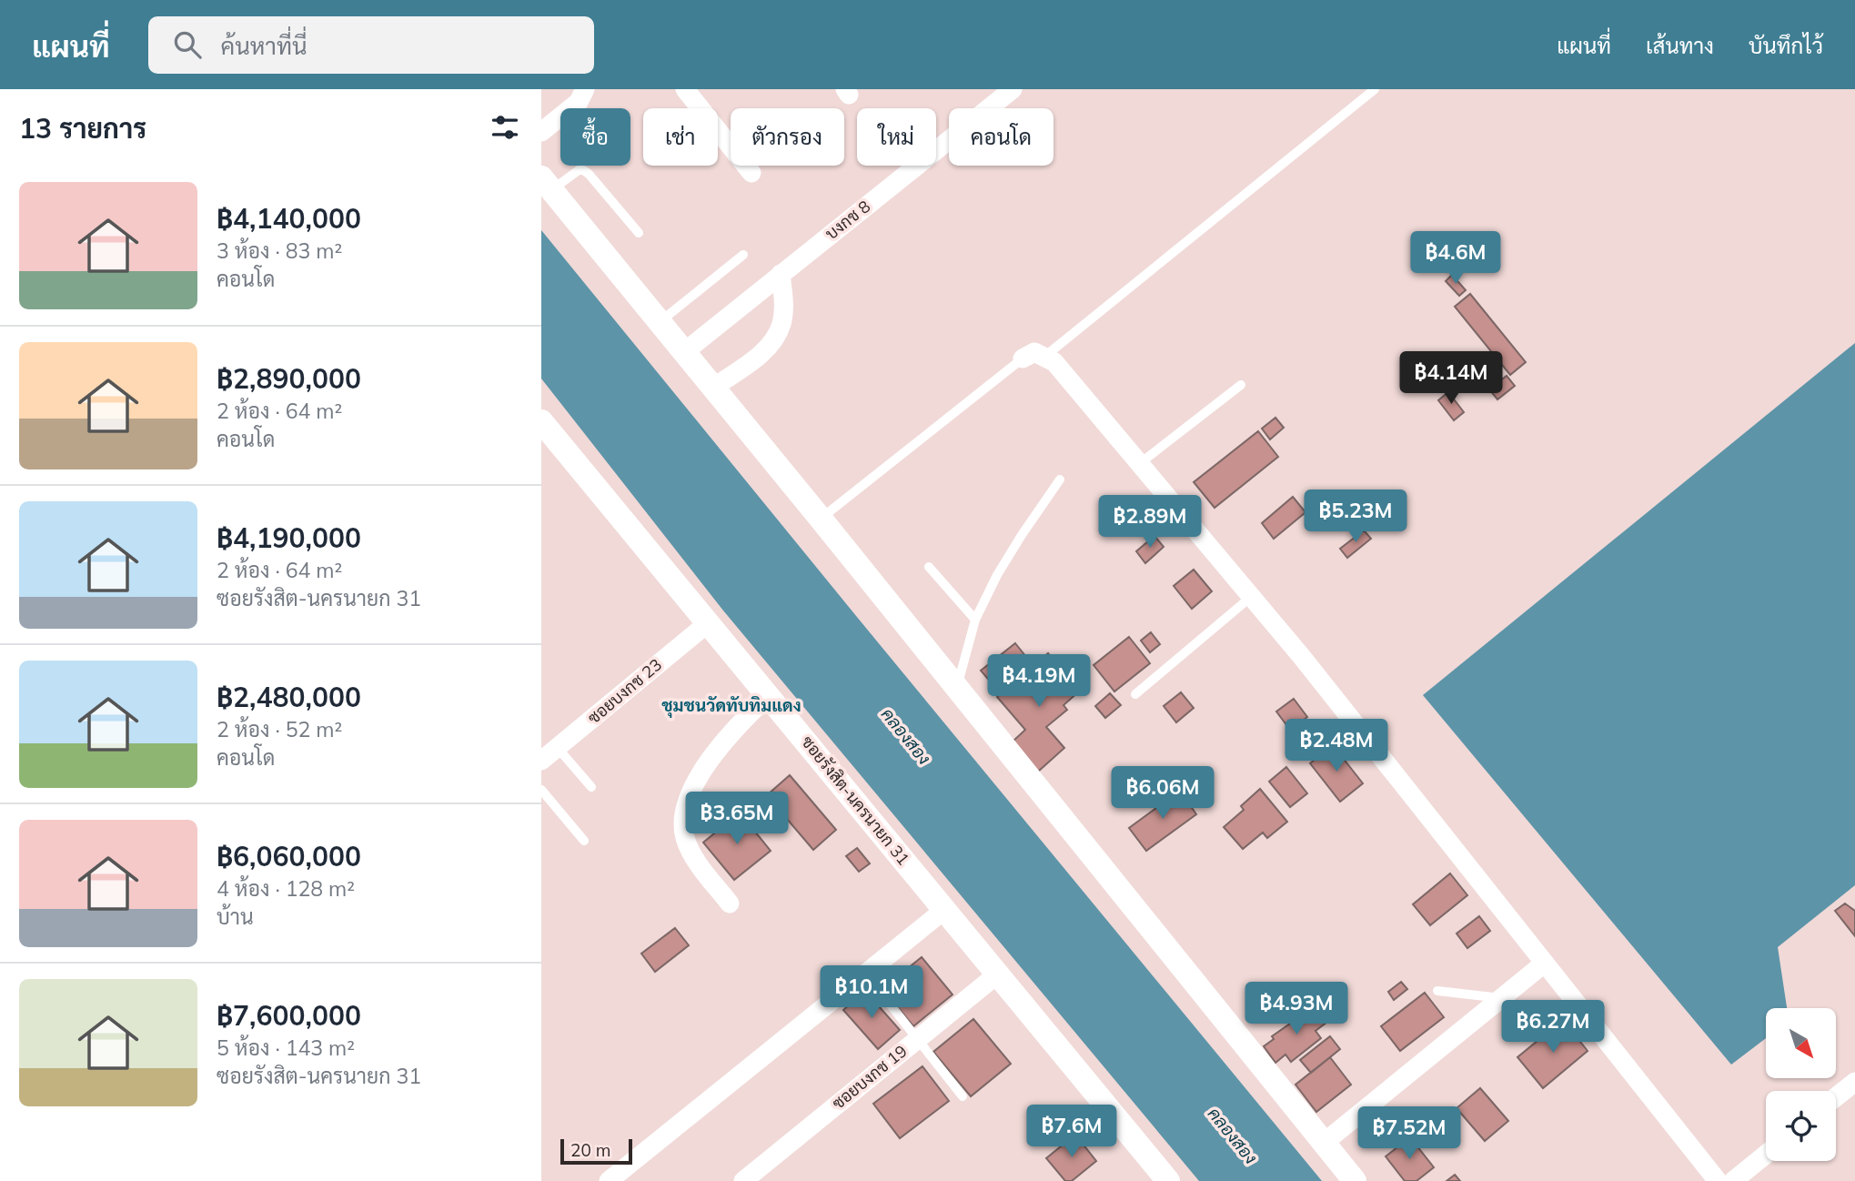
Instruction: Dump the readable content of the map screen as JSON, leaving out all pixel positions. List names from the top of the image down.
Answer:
{
  "streets": {
    "street": [
      "บงกช 8",
      "ซอยบงกช 23",
      "ซอยรังสิต-นครนายก 31",
      "ซอยบงกช 19"
    ]
  },
  "crossings": [
    ["ซอยบงกช 23", "ซอยรังสิต-นครนายก 31"],
    ["ซอยรังสิต-นครนายก 31", "ซอยบงกช 19"]
  ],
  "districts": ["ชุมชนวัดทับทิมแดง"],
  "water": ["คลองสอง"],
  "scale_bar": "20 m",
  "north": "bottom right",
  "page": {
    "header": "แผนที่",
    "search": "ค้นหาที่นี่",
    "nav": ["แผนที่", "เส้นทาง", "บันทึกไว้"],
    "heading": "13 รายการ",
    "chip": [
      "ซื้อ",
      "เช่า",
      "ตัวกรอง",
      "ใหม่",
      "คอนโด"
    ],
    "list": [
      {
        "name": "฿4,140,000",
        "note": "3 ห้อง · 83 m² · คอนโด"
      },
      {
        "name": "฿2,890,000",
        "note": "2 ห้อง · 64 m² · คอนโด"
      },
      {
        "name": "฿4,190,000",
        "note": "2 ห้อง · 64 m² · ซอยรังสิต-นครนายก 31"
      },
      {
        "name": "฿2,480,000",
        "note": "2 ห้อง · 52 m² · คอนโด"
      },
      {
        "name": "฿6,060,000",
        "note": "4 ห้อง · 128 m² · บ้าน"
      },
      {
        "name": "฿7,600,000",
        "note": "5 ห้อง · 143 m² · ซอยรังสิต-นครนายก 31"
      }
    ],
    "price": [
      "฿4.6M",
      "฿4.14M",
      "฿5.23M",
      "฿2.89M",
      "฿4.19M",
      "฿2.48M",
      "฿6.06M",
      "฿3.65M",
      "฿10.1M",
      "฿4.93M",
      "฿6.27M",
      "฿7.6M",
      "฿7.52M"
    ],
    "scale": "20 m"
  }
}
